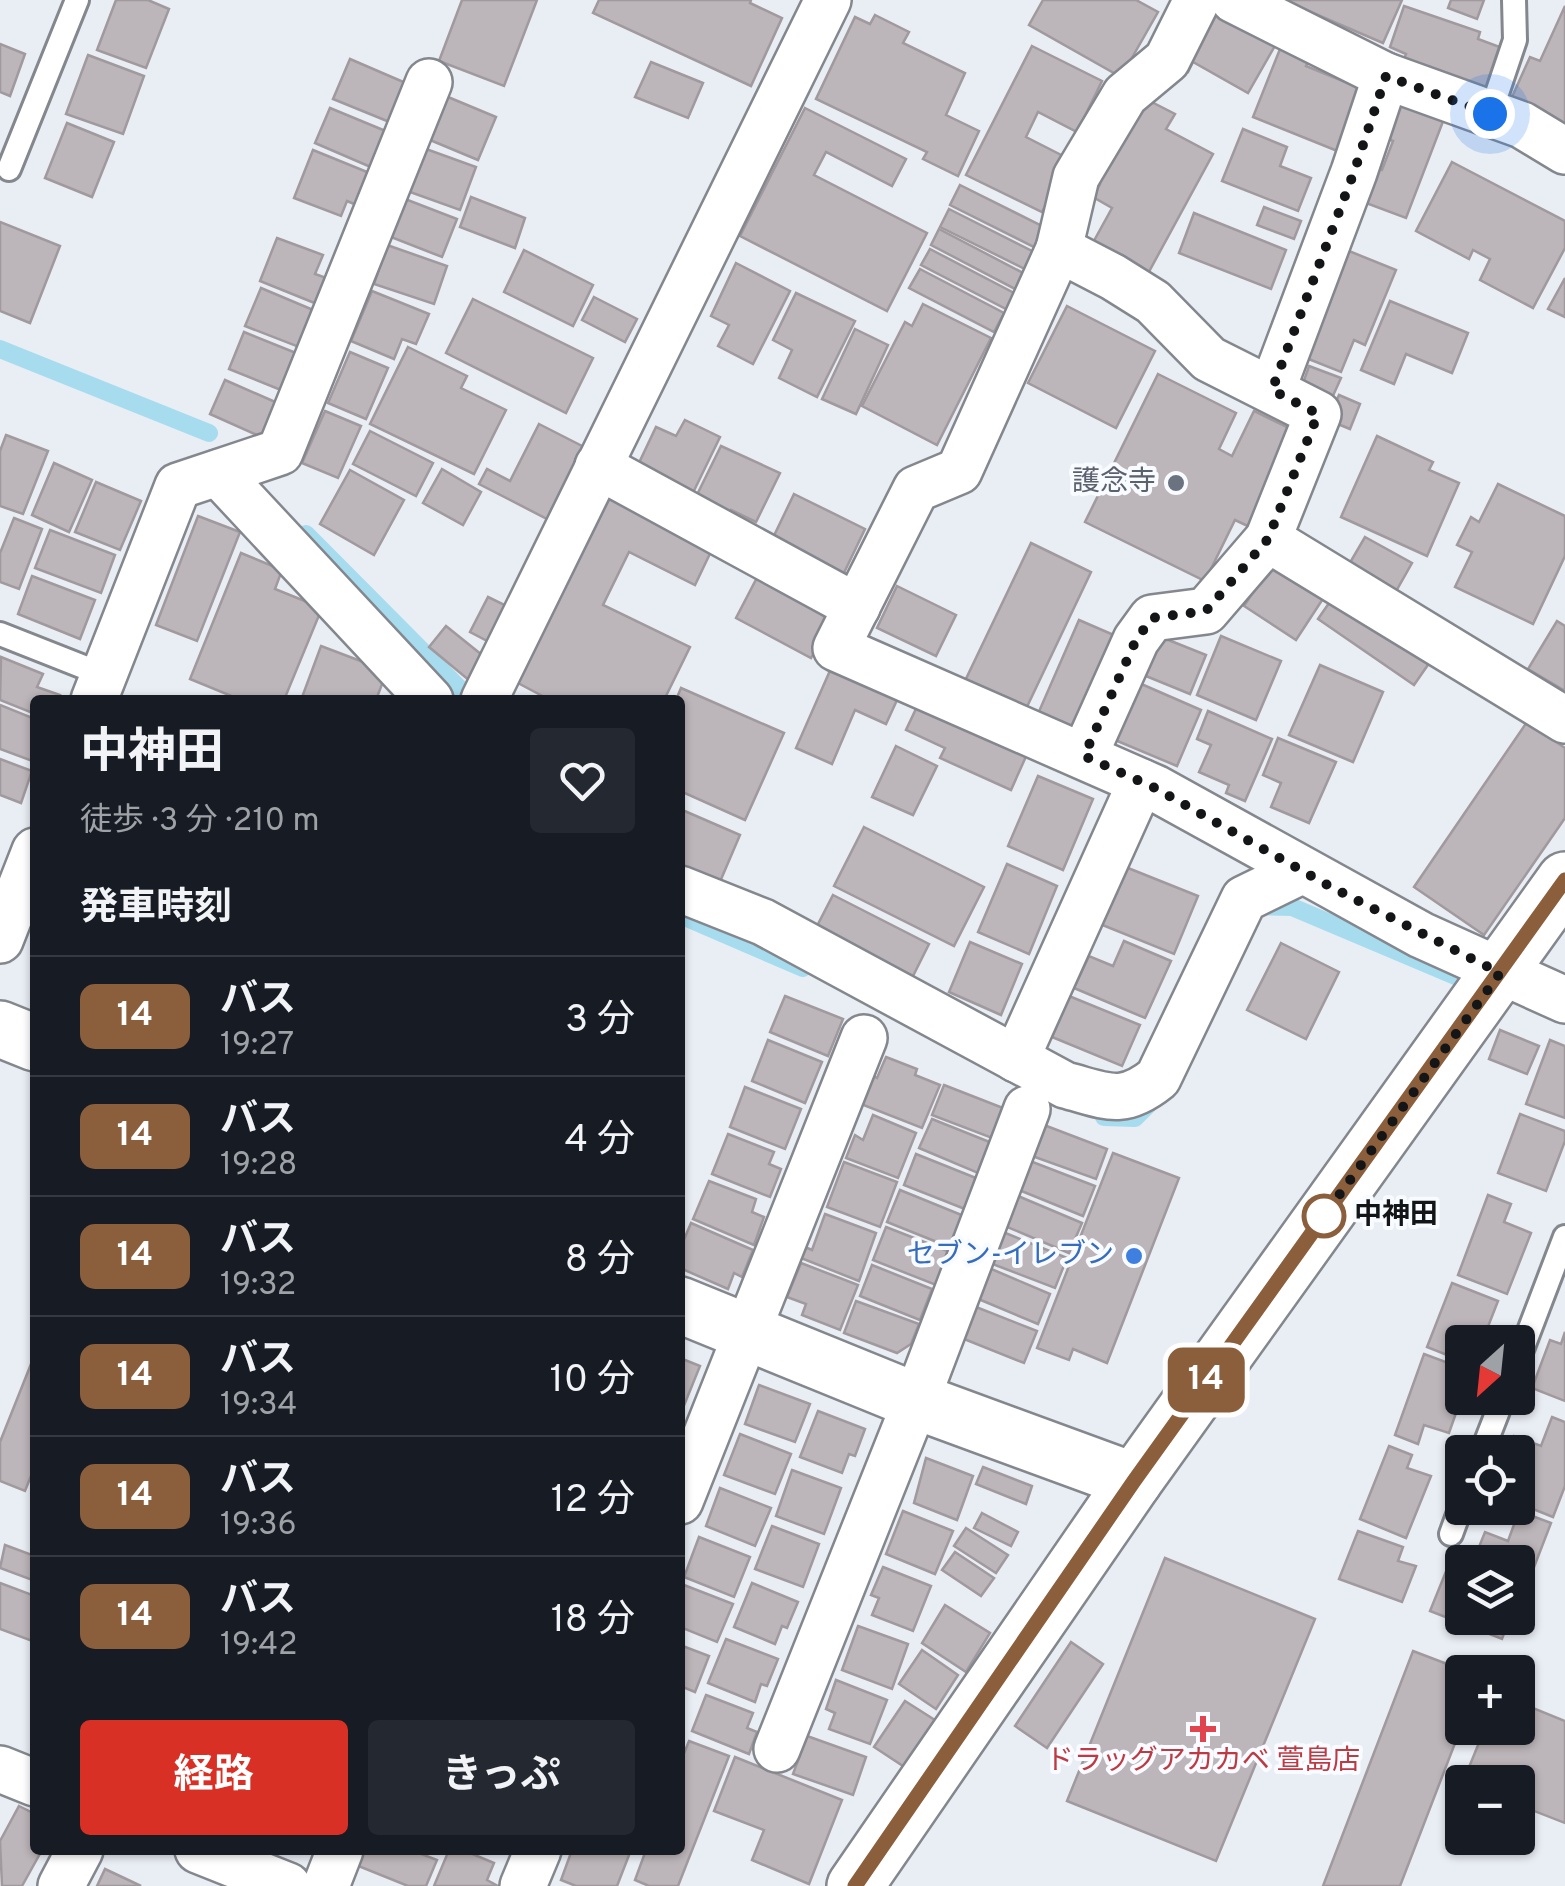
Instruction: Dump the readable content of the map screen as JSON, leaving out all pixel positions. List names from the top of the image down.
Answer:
{
  "places": {
    "other": ["護念寺", "中神田", "セブン-イレブン"],
    "health": ["ドラッグアカカベ 萱島店"]
  },
  "lines": ["bus line 14"],
  "north": "bottom left",
  "page": {
    "on_map": "14",
    "heading": [
      ["中神田", "徒歩 · 3 分 · 210 m"],
      "発車時刻"
    ],
    "list": [
      {
        "mark": "14",
        "name": "バス",
        "note": "19:27",
        "value": "3 分"
      },
      {
        "mark": "14",
        "name": "バス",
        "note": "19:28",
        "value": "4 分"
      },
      {
        "mark": "14",
        "name": "バス",
        "note": "19:32",
        "value": "8 分"
      },
      {
        "mark": "14",
        "name": "バス",
        "note": "19:34",
        "value": "10 分"
      },
      {
        "mark": "14",
        "name": "バス",
        "note": "19:36",
        "value": "12 分"
      },
      {
        "mark": "14",
        "name": "バス",
        "note": "19:42",
        "value": "18 分"
      }
    ],
    "map_buttons": ["+", "−"],
    "buttons": ["経路", "きっぷ"]
  }
}
